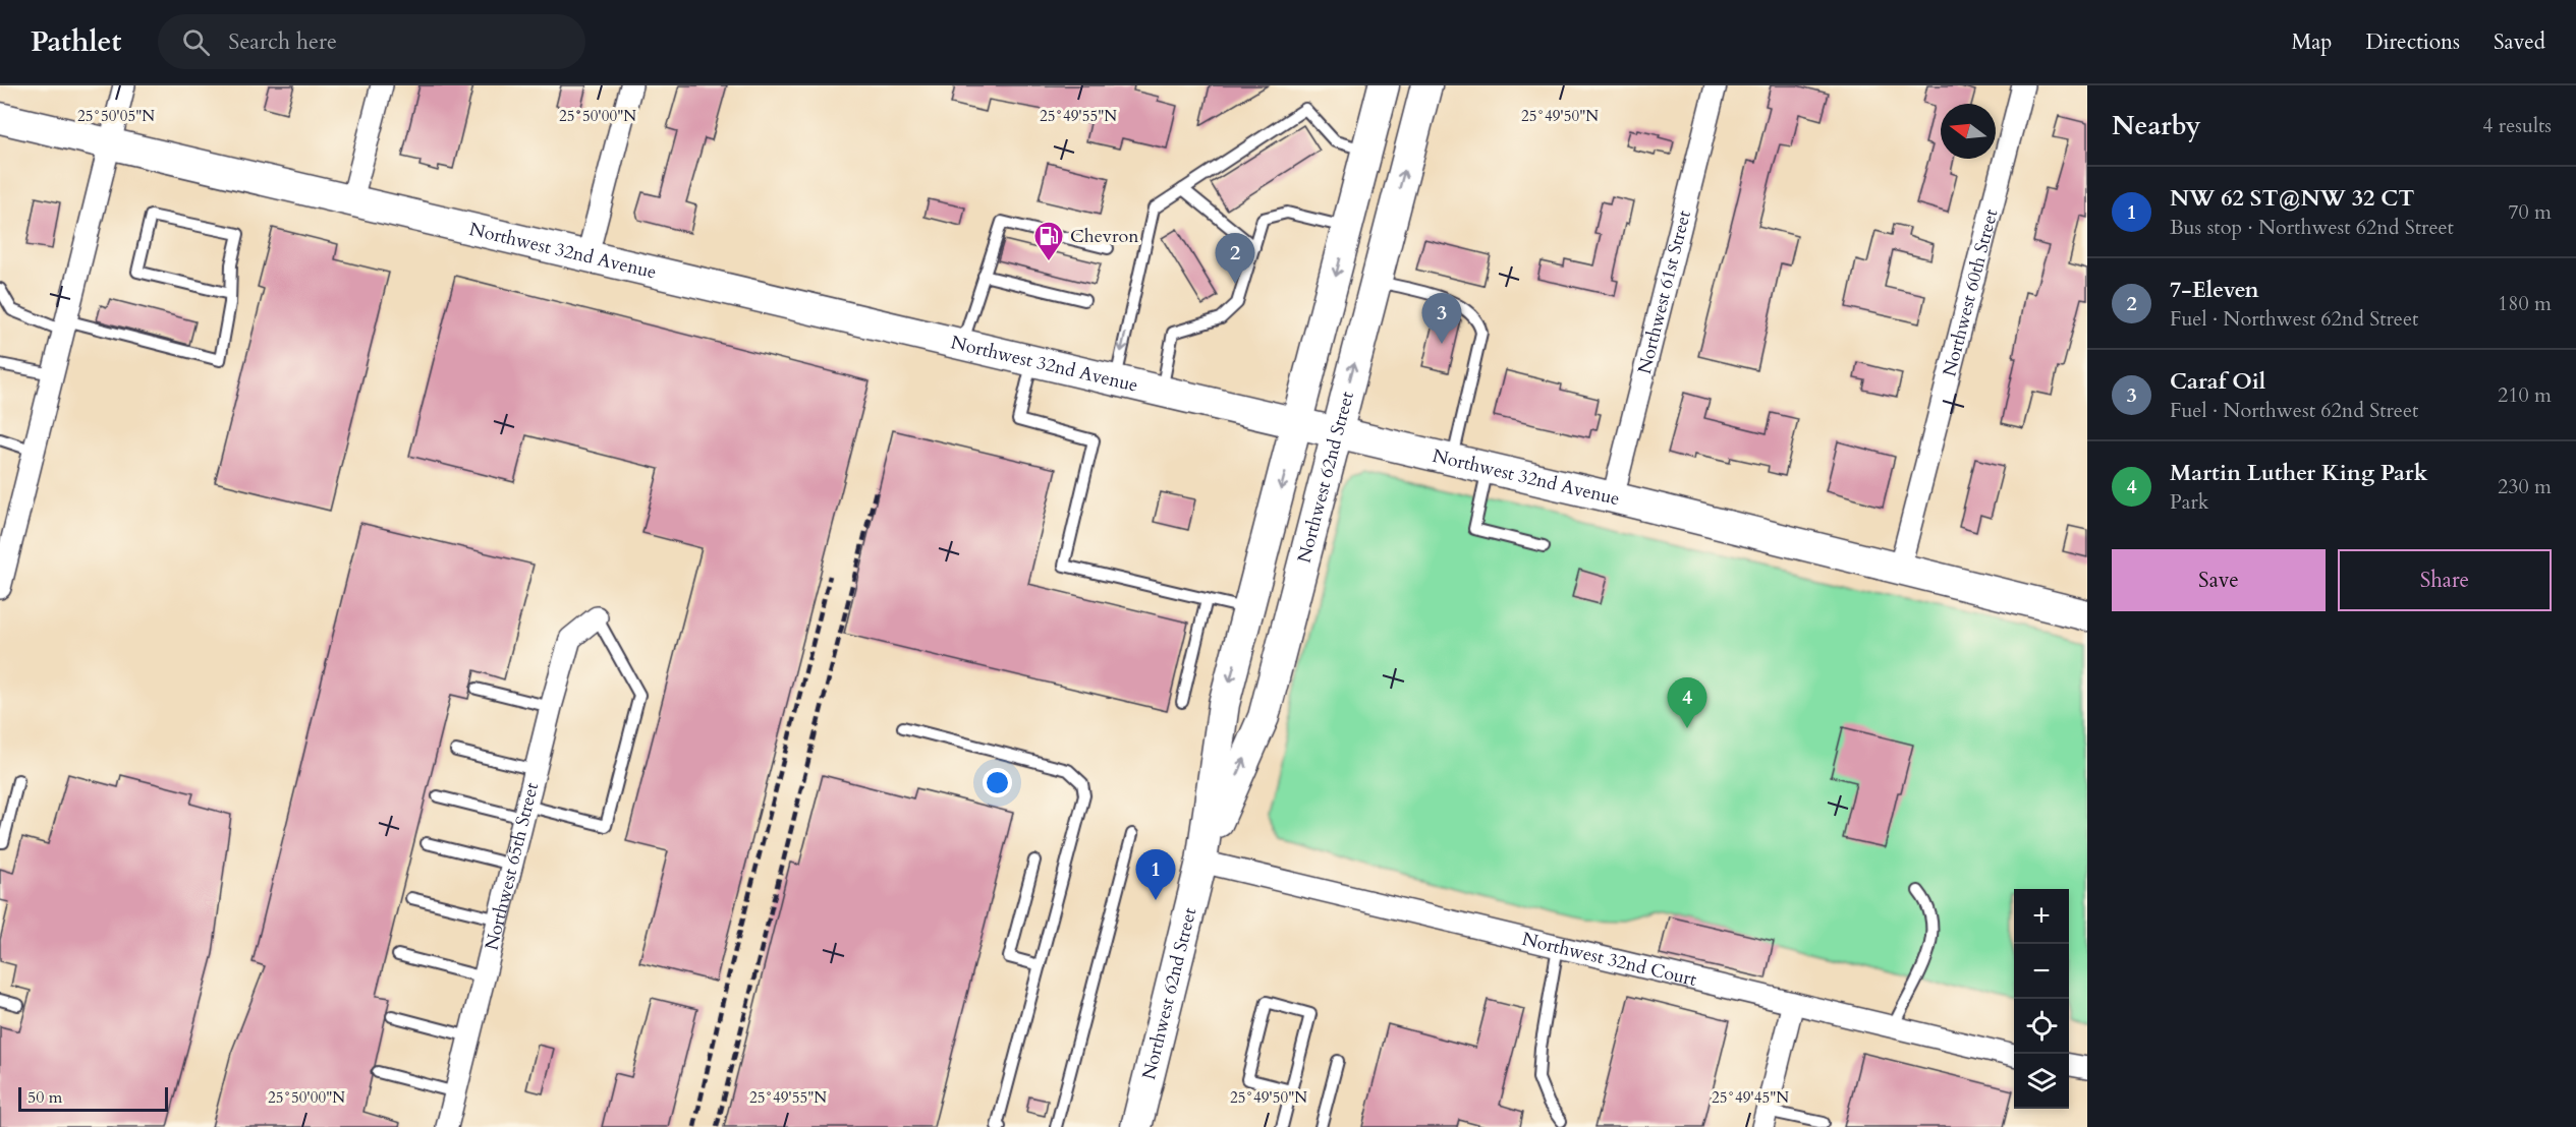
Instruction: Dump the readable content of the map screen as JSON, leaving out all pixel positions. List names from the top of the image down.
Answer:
{
  "streets": {
    "main road": ["Northwest 32nd Avenue", "Northwest 62nd Street"],
    "street": [
      "Northwest 61st Street",
      "Northwest 60th Street",
      "Northwest 65th Street",
      "Northwest 32nd Court"
    ]
  },
  "crossings": [
    ["Northwest 32nd Avenue", "Northwest 61st Street"],
    ["Northwest 32nd Avenue", "Northwest 60th Street"],
    ["Northwest 32nd Avenue", "Northwest 62nd Street"],
    ["Northwest 62nd Street", "Northwest 32nd Court"]
  ],
  "places": {
    "fuel station": ["Chevron"]
  },
  "scale_bar": "50 m",
  "north": "left",
  "page": {
    "header": "Pathlet",
    "search": "Search here",
    "nav": ["Map", "Directions", "Saved"],
    "heading": ["Nearby", "4 results"],
    "list": [
      {
        "mark": "1",
        "name": "NW 62 ST@NW 32 CT",
        "note": "Bus stop · Northwest 62nd Street",
        "value": "70 m"
      },
      {
        "mark": "2",
        "name": "7-Eleven",
        "note": "Fuel · Northwest 62nd Street",
        "value": "180 m"
      },
      {
        "mark": "3",
        "name": "Caraf Oil",
        "note": "Fuel · Northwest 62nd Street",
        "value": "210 m"
      },
      {
        "mark": "4",
        "name": "Martin Luther King Park",
        "note": "Park",
        "value": "230 m"
      }
    ],
    "pins": [
      "2",
      "3",
      "4",
      "1"
    ],
    "buttons": ["Save", "Share"],
    "map_buttons": ["+", "−"],
    "scale": "50 m"
  },
  "coordinates": [
    "25°50'05\"N",
    "25°50'00\"N",
    "25°49'55\"N",
    "25°49'50\"N",
    "25°49'45\"N"
  ]
}
